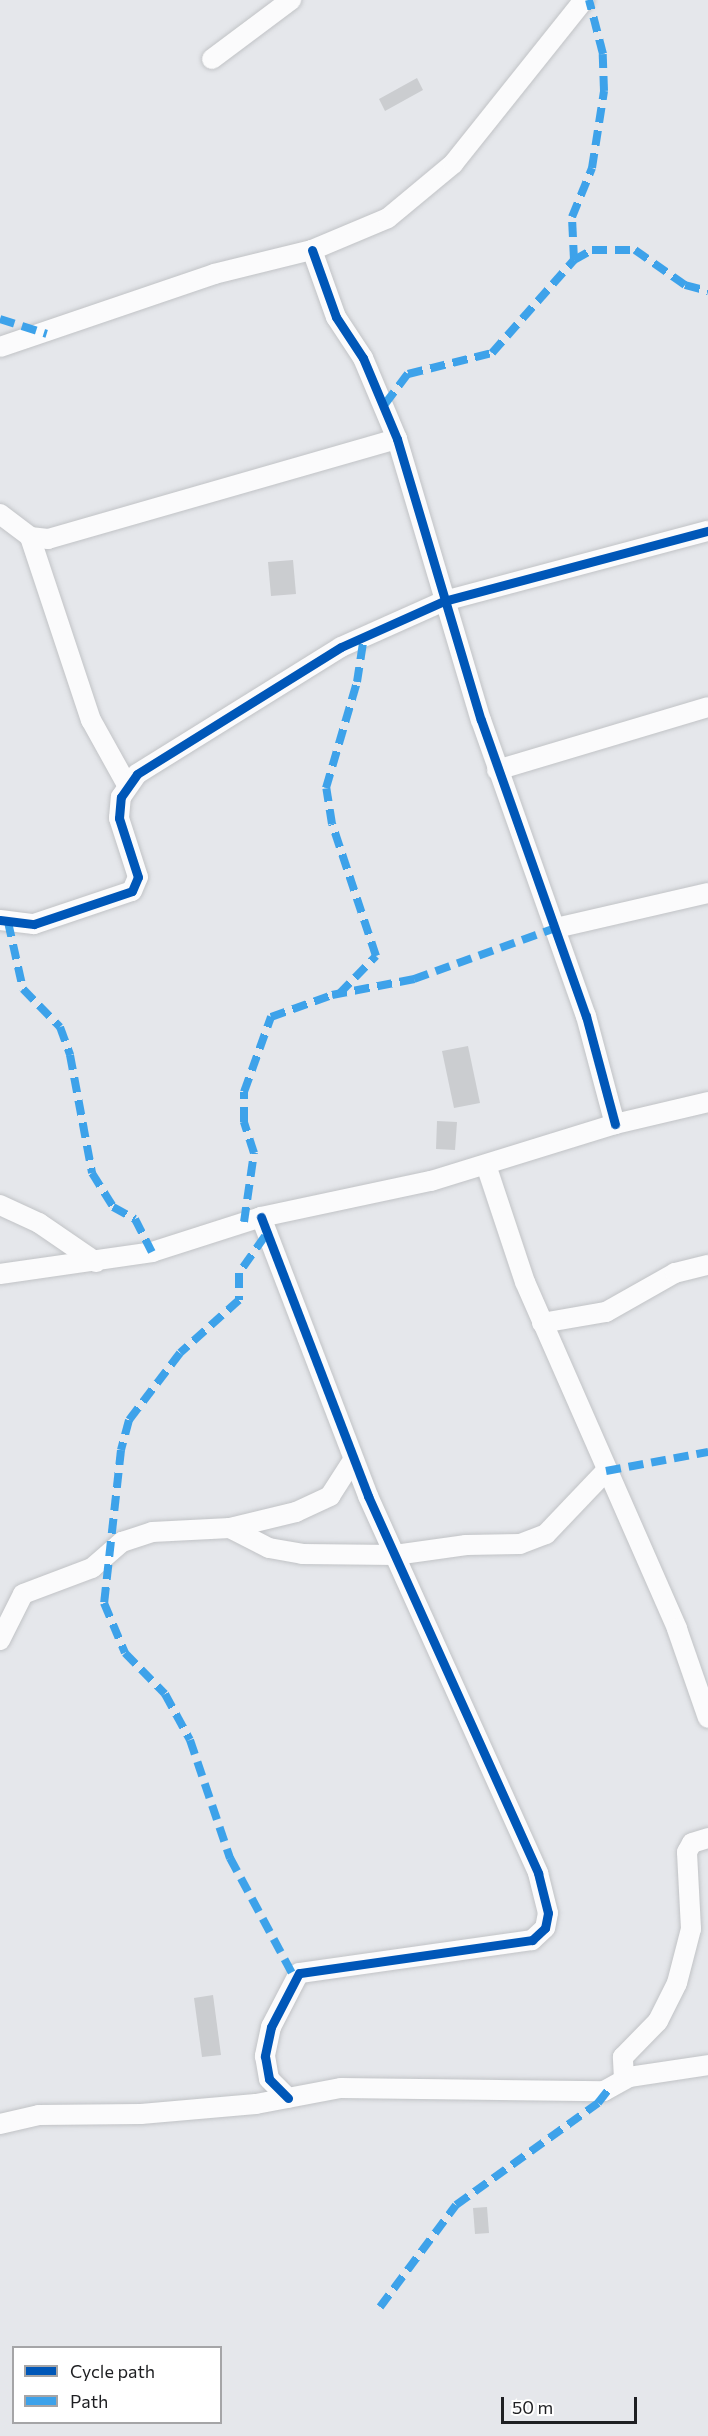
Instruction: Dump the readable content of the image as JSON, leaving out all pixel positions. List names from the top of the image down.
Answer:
{
  "legend": ["Cycle path", "Path"],
  "scale_bar": "50 m"
}
